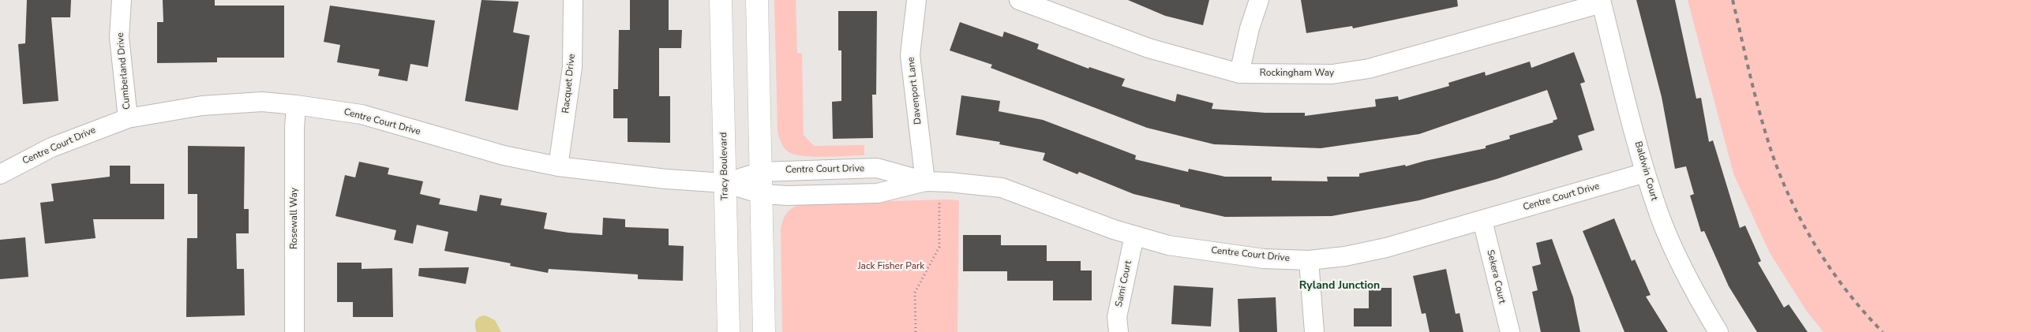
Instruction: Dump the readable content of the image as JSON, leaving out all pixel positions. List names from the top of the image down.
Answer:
{
  "streets": {
    "main road": ["Tracy Boulevard"],
    "street": [
      "Cumberland Drive",
      "Rockingham Way",
      "Racquet Drive",
      "Davenport Lane",
      "Centre Court Drive",
      "Baldwin Court",
      "Rosewall Way",
      "Sekera Court",
      "Sami Court"
    ]
  },
  "crossings": [
    ["Cumberland Drive", "Centre Court Drive"],
    ["Rockingham Way", "Baldwin Court"],
    ["Racquet Drive", "Centre Court Drive"],
    ["Davenport Lane", "Centre Court Drive"],
    ["Centre Court Drive", "Tracy Boulevard"],
    ["Centre Court Drive", "Baldwin Court"],
    ["Centre Court Drive", "Rosewall Way"],
    ["Centre Court Drive", "Sekera Court"],
    ["Centre Court Drive", "Sami Court"]
  ],
  "districts": ["Ryland Junction"],
  "parks": ["Jack Fisher Park"]
}
